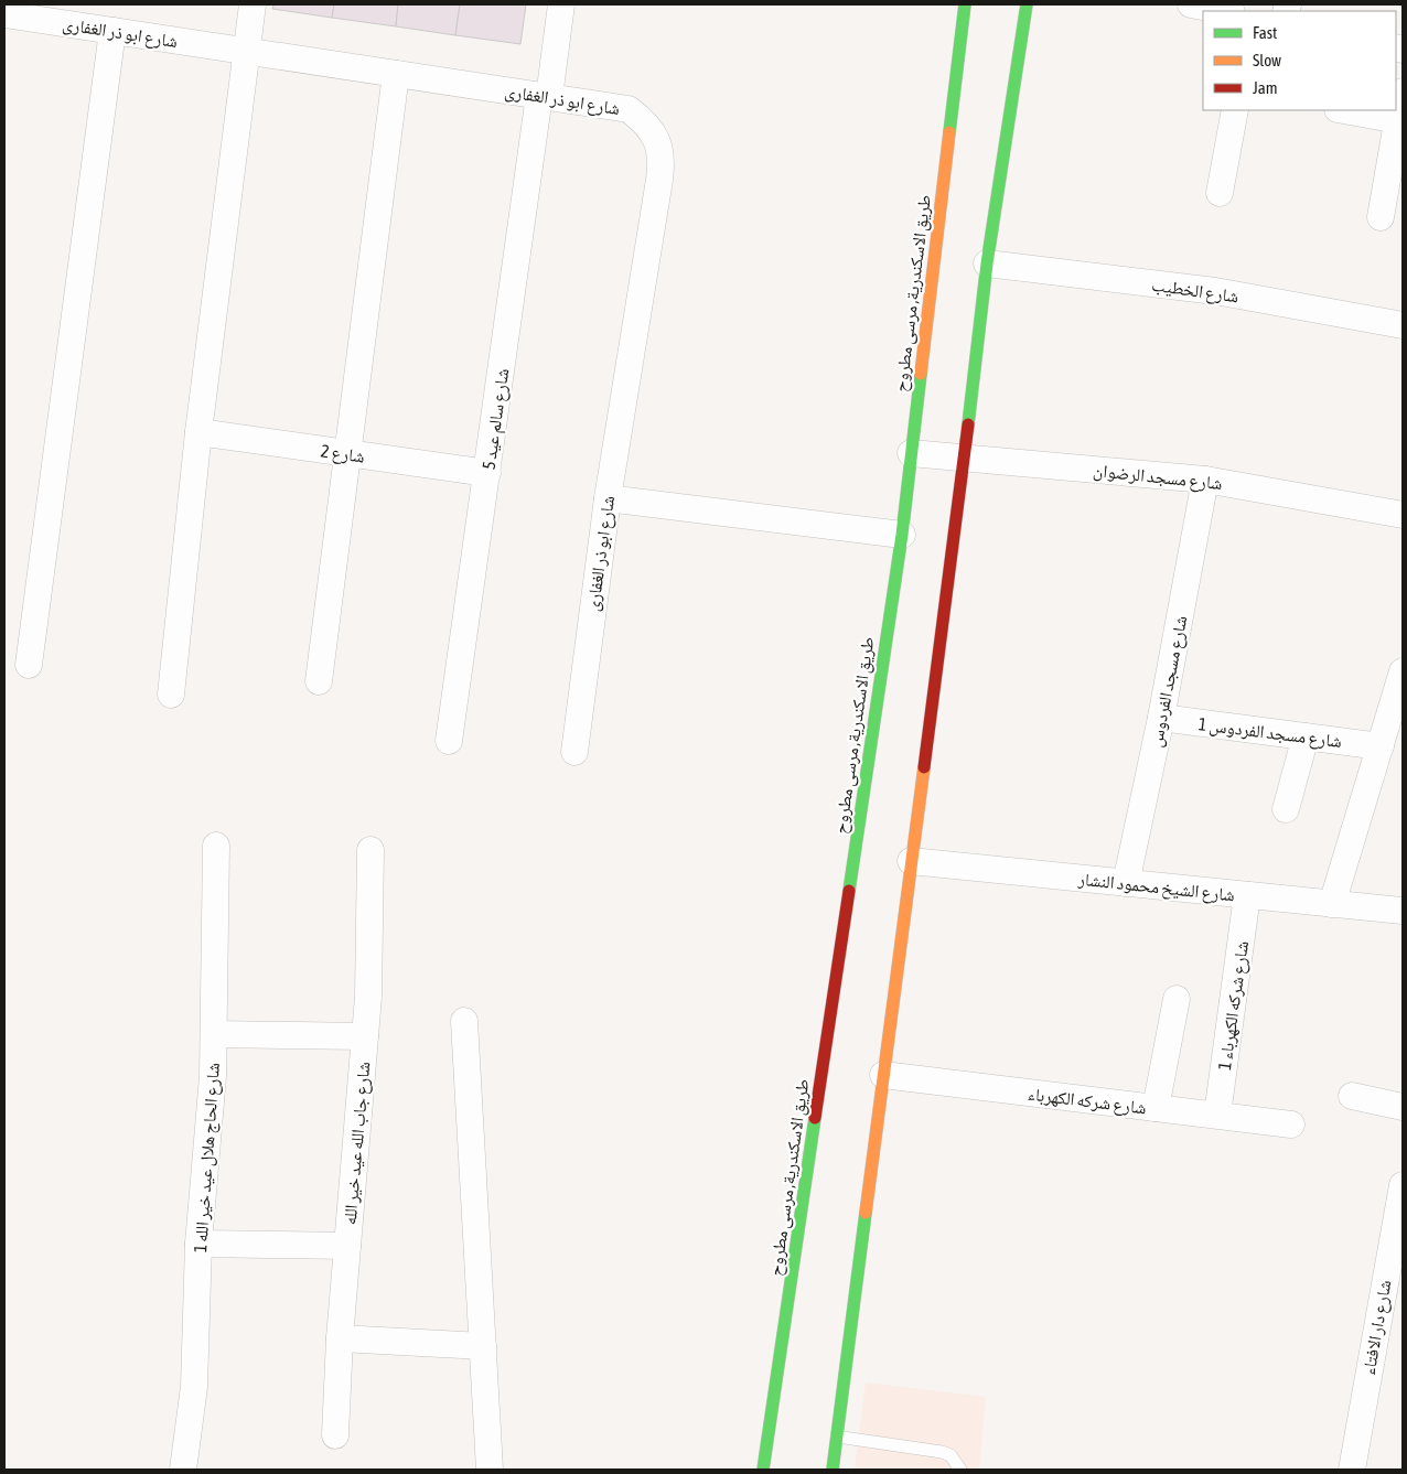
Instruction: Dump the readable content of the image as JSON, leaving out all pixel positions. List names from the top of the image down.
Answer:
{
  "streets": {
    "main road": ["طريق الاسكندرية, مرسى مطروح"],
    "street": [
      "شارع ابو ذر الغفارى",
      "شارع الخطيب",
      "شارع سالم عيد 5",
      "شارع 2",
      "شارع مسجد الرضوان",
      "شارع مسجد الفردوس",
      "شارع مسجد الفردوس 1",
      "شارع الشيخ محمود النشار",
      "شارع شركه الكهرباء 1",
      "شارع شركه الكهرباء",
      "شارع جاب الله عيد خير الله",
      "شارع الحاج هلال عيد خير الله 1",
      "شارع دار الافتاء"
    ]
  },
  "crossings": [
    ["شارع ابو ذر الغفارى", "شارع سالم عيد 5"],
    ["طريق الاسكندرية, مرسى مطروح", "شارع مسجد الرضوان"],
    ["شارع سالم عيد 5", "شارع 2"],
    ["شارع مسجد الرضوان", "شارع مسجد الفردوس"],
    ["شارع مسجد الفردوس", "شارع مسجد الفردوس 1"],
    ["شارع مسجد الفردوس", "شارع الشيخ محمود النشار"],
    ["شارع الشيخ محمود النشار", "شارع شركه الكهرباء 1"],
    ["شارع شركه الكهرباء 1", "شارع شركه الكهرباء"]
  ],
  "legend": ["Fast", "Slow", "Jam"]
}
